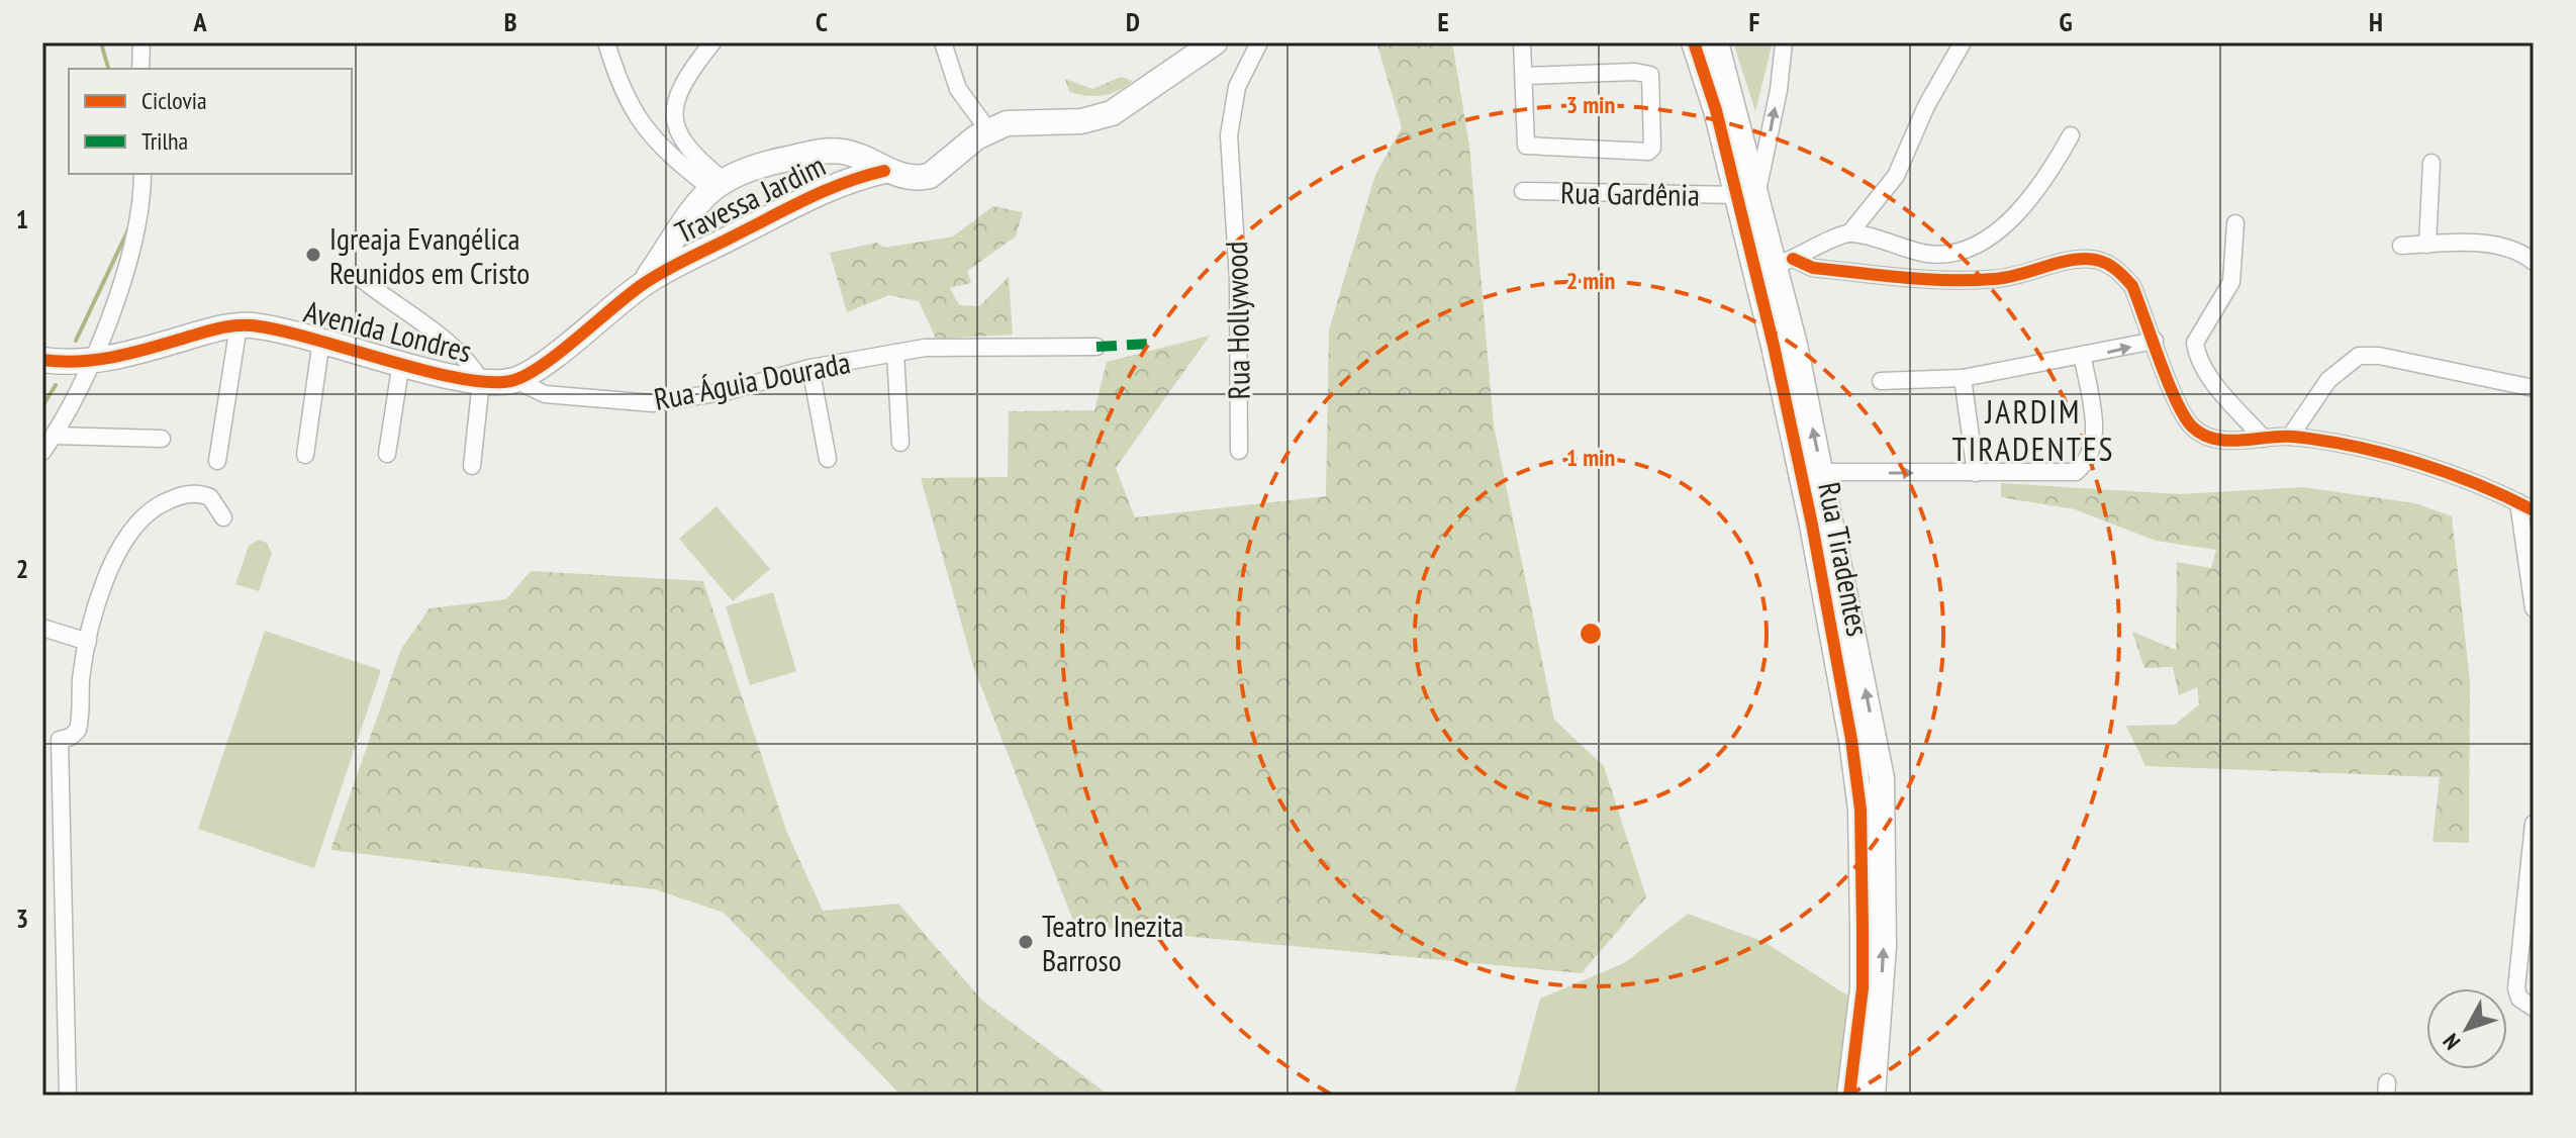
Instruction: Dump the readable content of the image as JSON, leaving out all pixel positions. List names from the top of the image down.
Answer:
{
  "streets": {
    "street": [
      "Rua Gardênia",
      "Travessa Jardim",
      "Rua Hollywood",
      "Avenida Londres",
      "Rua Águia Dourada",
      "Rua Tiradentes"
    ]
  },
  "crossings": [
    ["Rua Gardênia", "Rua Tiradentes"],
    ["Avenida Londres", "Rua Águia Dourada"]
  ],
  "districts": ["JARDIM TIRADENTES"],
  "places": ["Igreaja Evangélica Reunidos em Cristo", "Teatro Inezita Barroso"],
  "legend": ["Ciclovia", "Trilha"],
  "north": "bottom left",
  "grid": {
    "columns": [
      "A",
      "B",
      "C",
      "D",
      "E",
      "F",
      "G",
      "H"
    ],
    "rows": ["1", "2", "3"]
  },
  "rings": ["3 min", "2 min", "1 min"]
}
